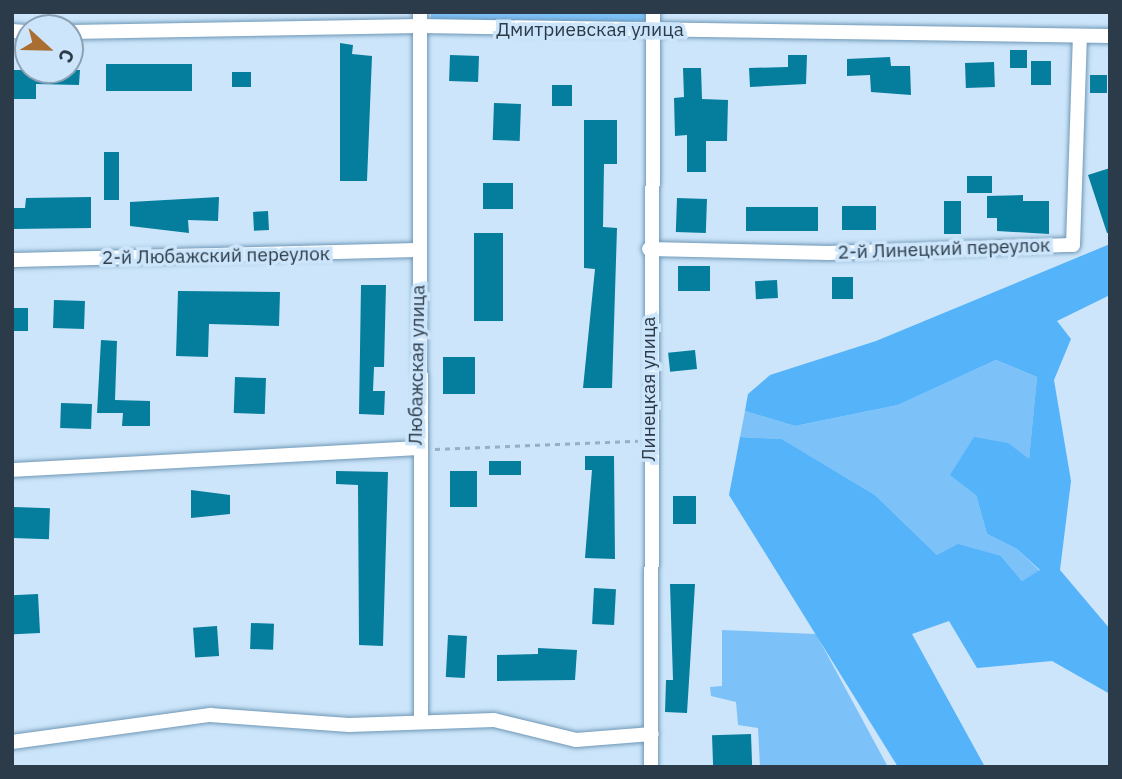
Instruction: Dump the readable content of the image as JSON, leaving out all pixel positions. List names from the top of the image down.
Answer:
{
  "streets": {
    "street": [
      "Дмитриевская улица",
      "2-й Линецкий переулок",
      "2-й Любажский переулок",
      "Любажская улица",
      "Линецкая улица"
    ]
  },
  "crossings": [
    ["Дмитриевская улица", "2-й Линецкий переулок"],
    ["Дмитриевская улица", "Любажская улица"],
    ["Дмитриевская улица", "Линецкая улица"],
    ["2-й Линецкий переулок", "Линецкая улица"],
    ["2-й Любажский переулок", "Любажская улица"]
  ],
  "north": "right"
}
